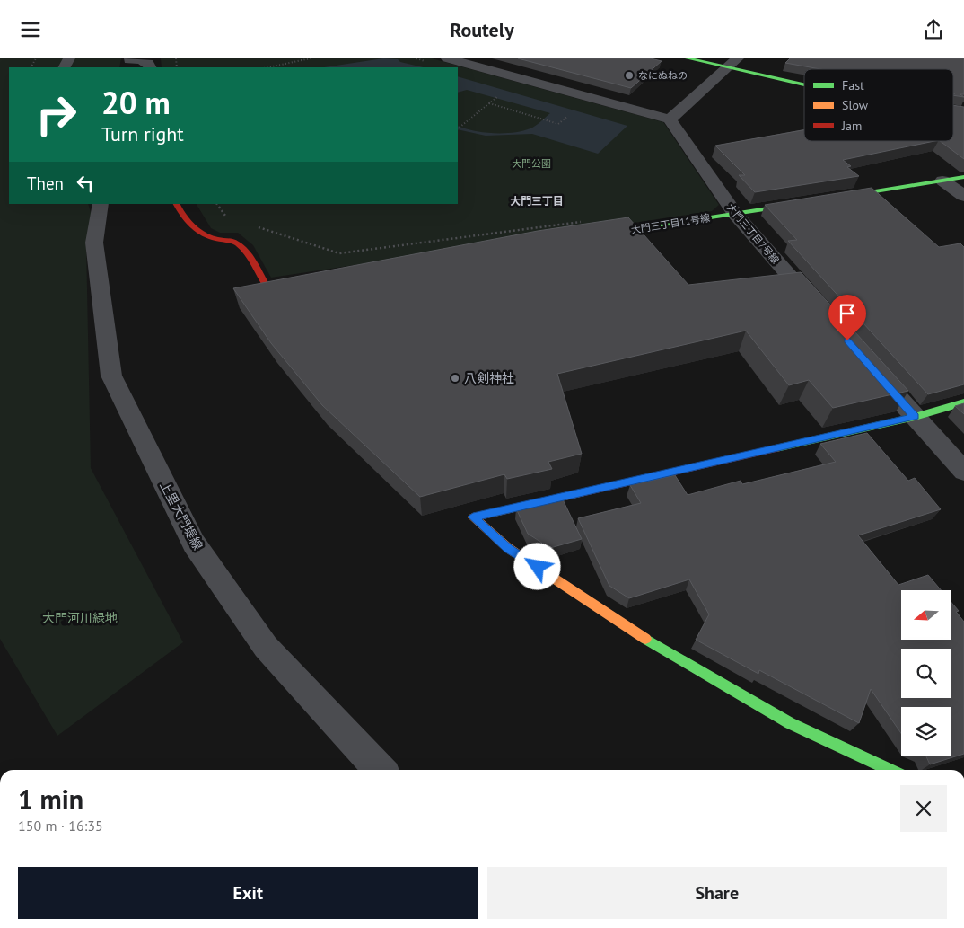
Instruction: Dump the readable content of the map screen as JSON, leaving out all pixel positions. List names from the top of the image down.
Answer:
{
  "streets": {
    "street": ["大門三丁目11号線", "大門三丁目7号線", "上里大門堤線"]
  },
  "crossings": [
    ["大門三丁目11号線", "大門三丁目7号線"]
  ],
  "districts": ["大門三丁目"],
  "parks": ["大門公園", "大門河川緑地"],
  "places": ["なにぬねの", "八剣神社"],
  "legend": ["Fast", "Slow", "Jam"],
  "north": "left",
  "page": {
    "header": "Routely",
    "turn": ["20 m", "Turn right"],
    "then": "Then",
    "heading": ["1 min", "150 m · 16:35"],
    "buttons": ["Exit", "Share"]
  }
}
